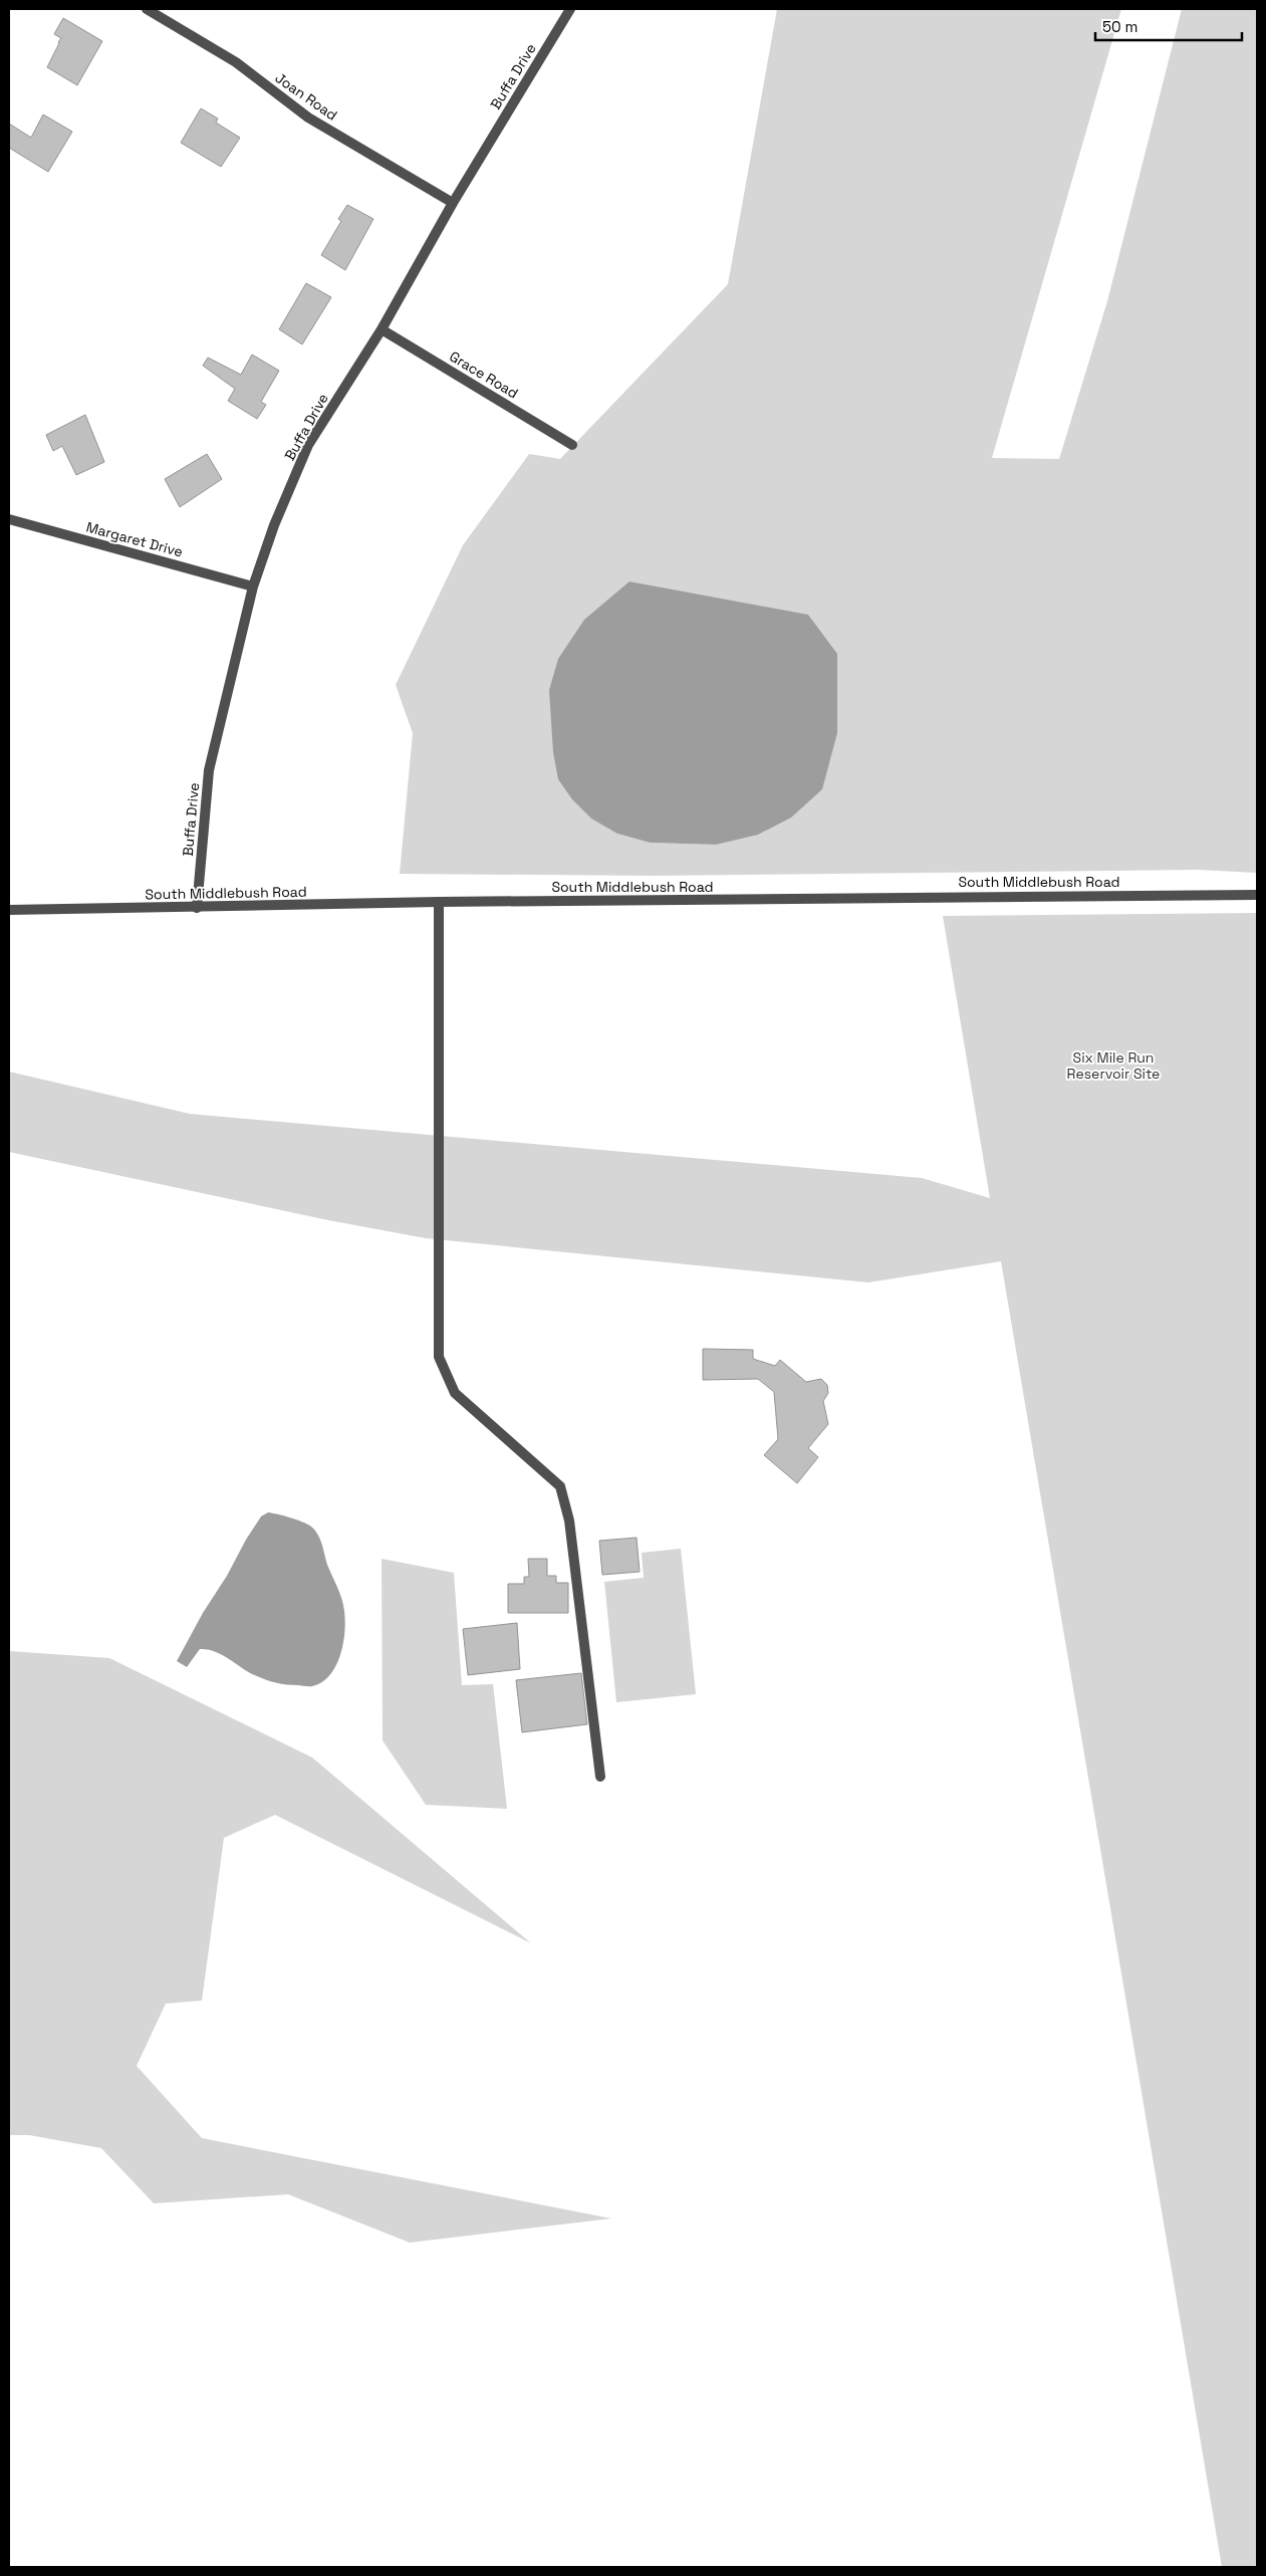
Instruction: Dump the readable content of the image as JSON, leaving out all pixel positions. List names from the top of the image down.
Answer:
{
  "streets": {
    "street": [
      "Buffa Drive",
      "Joan Road",
      "Grace Road",
      "Margaret Drive",
      "South Middlebush Road"
    ]
  },
  "crossings": [
    ["Buffa Drive", "Joan Road"],
    ["Buffa Drive", "Grace Road"],
    ["Buffa Drive", "Margaret Drive"],
    ["Buffa Drive", "South Middlebush Road"]
  ],
  "parks": ["Six Mile Run Reservoir Site"],
  "scale_bar": "50 m"
}
